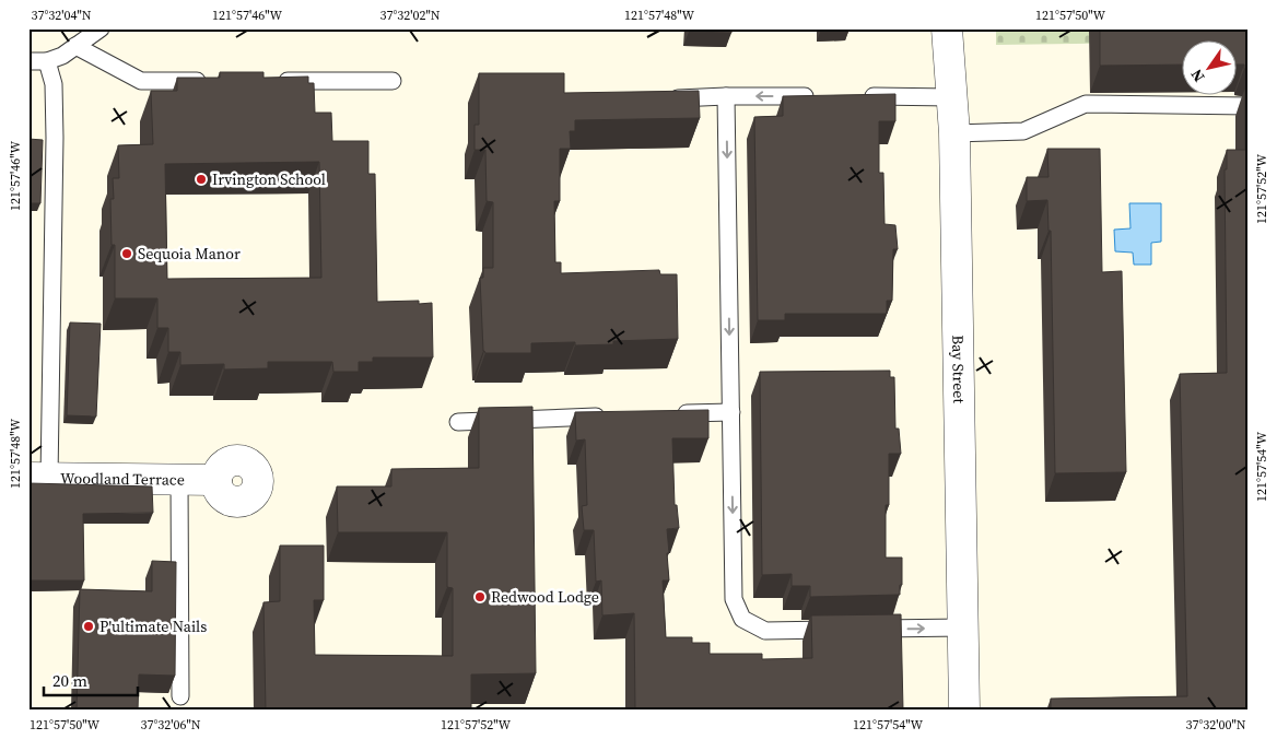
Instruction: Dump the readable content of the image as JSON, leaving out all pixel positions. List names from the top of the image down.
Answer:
{
  "streets": {
    "street": ["Bay Street", "Woodland Terrace"]
  },
  "places": [
    "Irvington School",
    "Sequoia Manor",
    "Redwood Lodge",
    "P'ultimate Nails"
  ],
  "scale_bar": "20 m",
  "north": "bottom left",
  "coordinates": [
    "37°32'04\"N",
    "121°57'46\"W",
    "37°32'02\"N",
    "121°57'48\"W",
    "121°57'50\"W",
    "121°57'52\"W",
    "121°57'54\"W",
    "37°32'06\"N",
    "37°32'00\"N"
  ]
}
